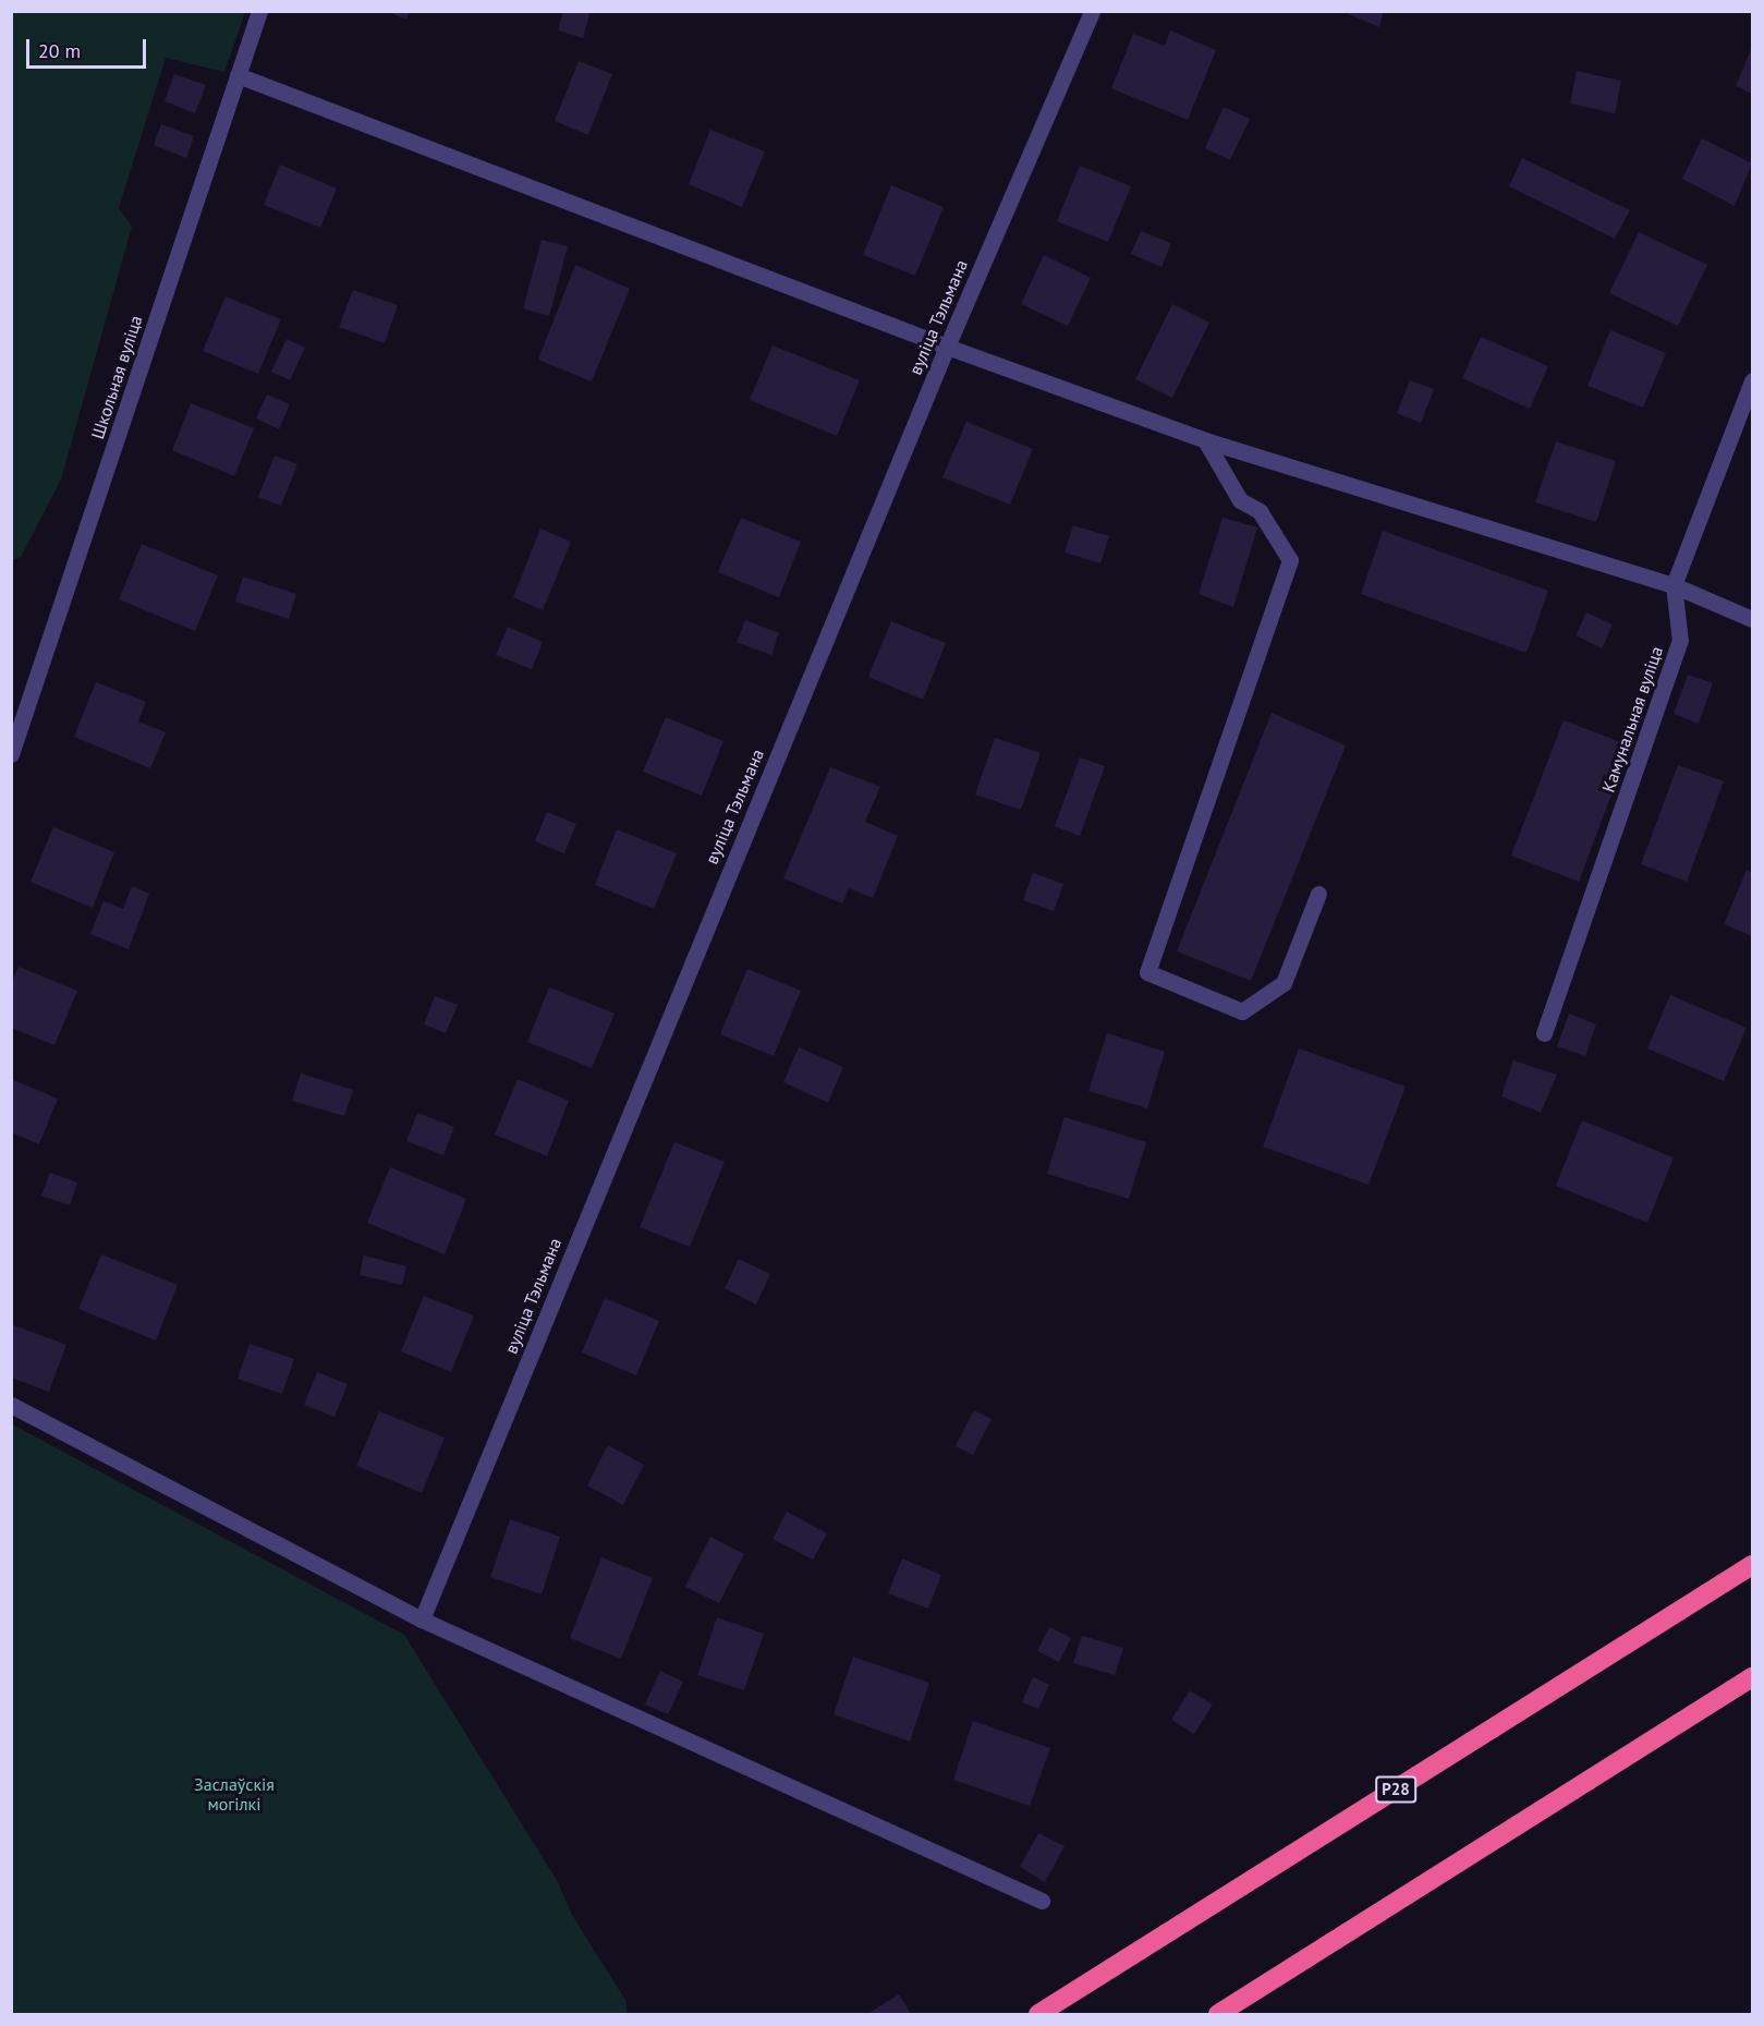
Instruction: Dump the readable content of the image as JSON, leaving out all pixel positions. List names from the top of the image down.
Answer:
{
  "streets": {
    "highway": ["Р28"],
    "street": ["вуліца Тэльмана", "Школьная вуліца", "Камунальная вуліца"]
  },
  "parks": ["Заслаўскія могілкі"],
  "scale_bar": "20 m"
}
